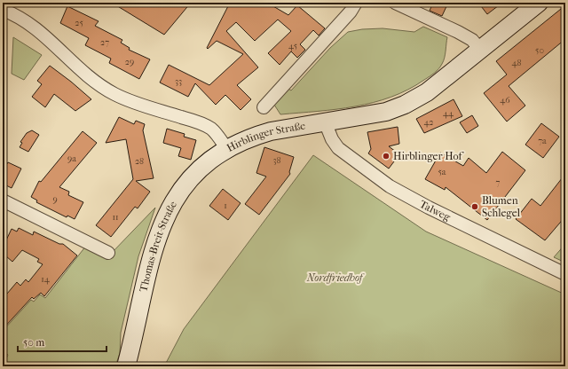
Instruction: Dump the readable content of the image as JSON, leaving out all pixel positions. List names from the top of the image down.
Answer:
{
  "streets": {
    "main road": ["Hirblinger Straße", "Thomas-Breit-Straße"],
    "street": ["Talweg"]
  },
  "crossings": [
    ["Hirblinger Straße", "Talweg"],
    ["Hirblinger Straße", "Thomas-Breit-Straße"]
  ],
  "parks": ["Nordfriedhof"],
  "places": ["Hirblinger Hof", "Blumen Schlegel"],
  "house_numbers": [
    "25",
    "27",
    "45",
    "50",
    "29",
    "48",
    "33",
    "46",
    "44",
    "42",
    "7a",
    "9a",
    "38",
    "28",
    "5a",
    "7",
    "9",
    "1",
    "11",
    "14"
  ],
  "scale_bar": "50 m"
}
